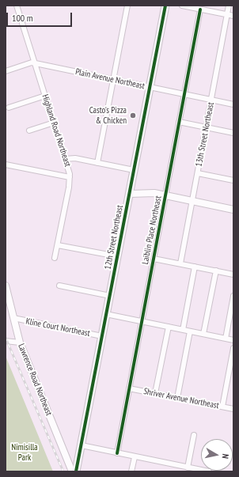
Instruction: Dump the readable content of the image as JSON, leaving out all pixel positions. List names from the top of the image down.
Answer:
{
  "streets": {
    "main road": ["12th Street Northeast"],
    "street": [
      "Plain Avenue Northeast",
      "Highland Road Northeast",
      "13th Street Northeast",
      "Laiblin Place Northeast",
      "Kline Court Northeast",
      "Lawrence Road Northeast",
      "Shriver Avenue Northeast"
    ]
  },
  "crossings": [
    ["Plain Avenue Northeast", "Highland Road Northeast"],
    ["Plain Avenue Northeast", "13th Street Northeast"],
    ["Plain Avenue Northeast", "Laiblin Place Northeast"],
    ["Plain Avenue Northeast", "12th Street Northeast"],
    ["Laiblin Place Northeast", "Shriver Avenue Northeast"],
    ["12th Street Northeast", "Kline Court Northeast"],
    ["Kline Court Northeast", "Lawrence Road Northeast"]
  ],
  "parks": ["Nimisilla Park"],
  "places": ["Casto's Pizza & Chicken"],
  "scale_bar": "100 m",
  "north": "right"
}
